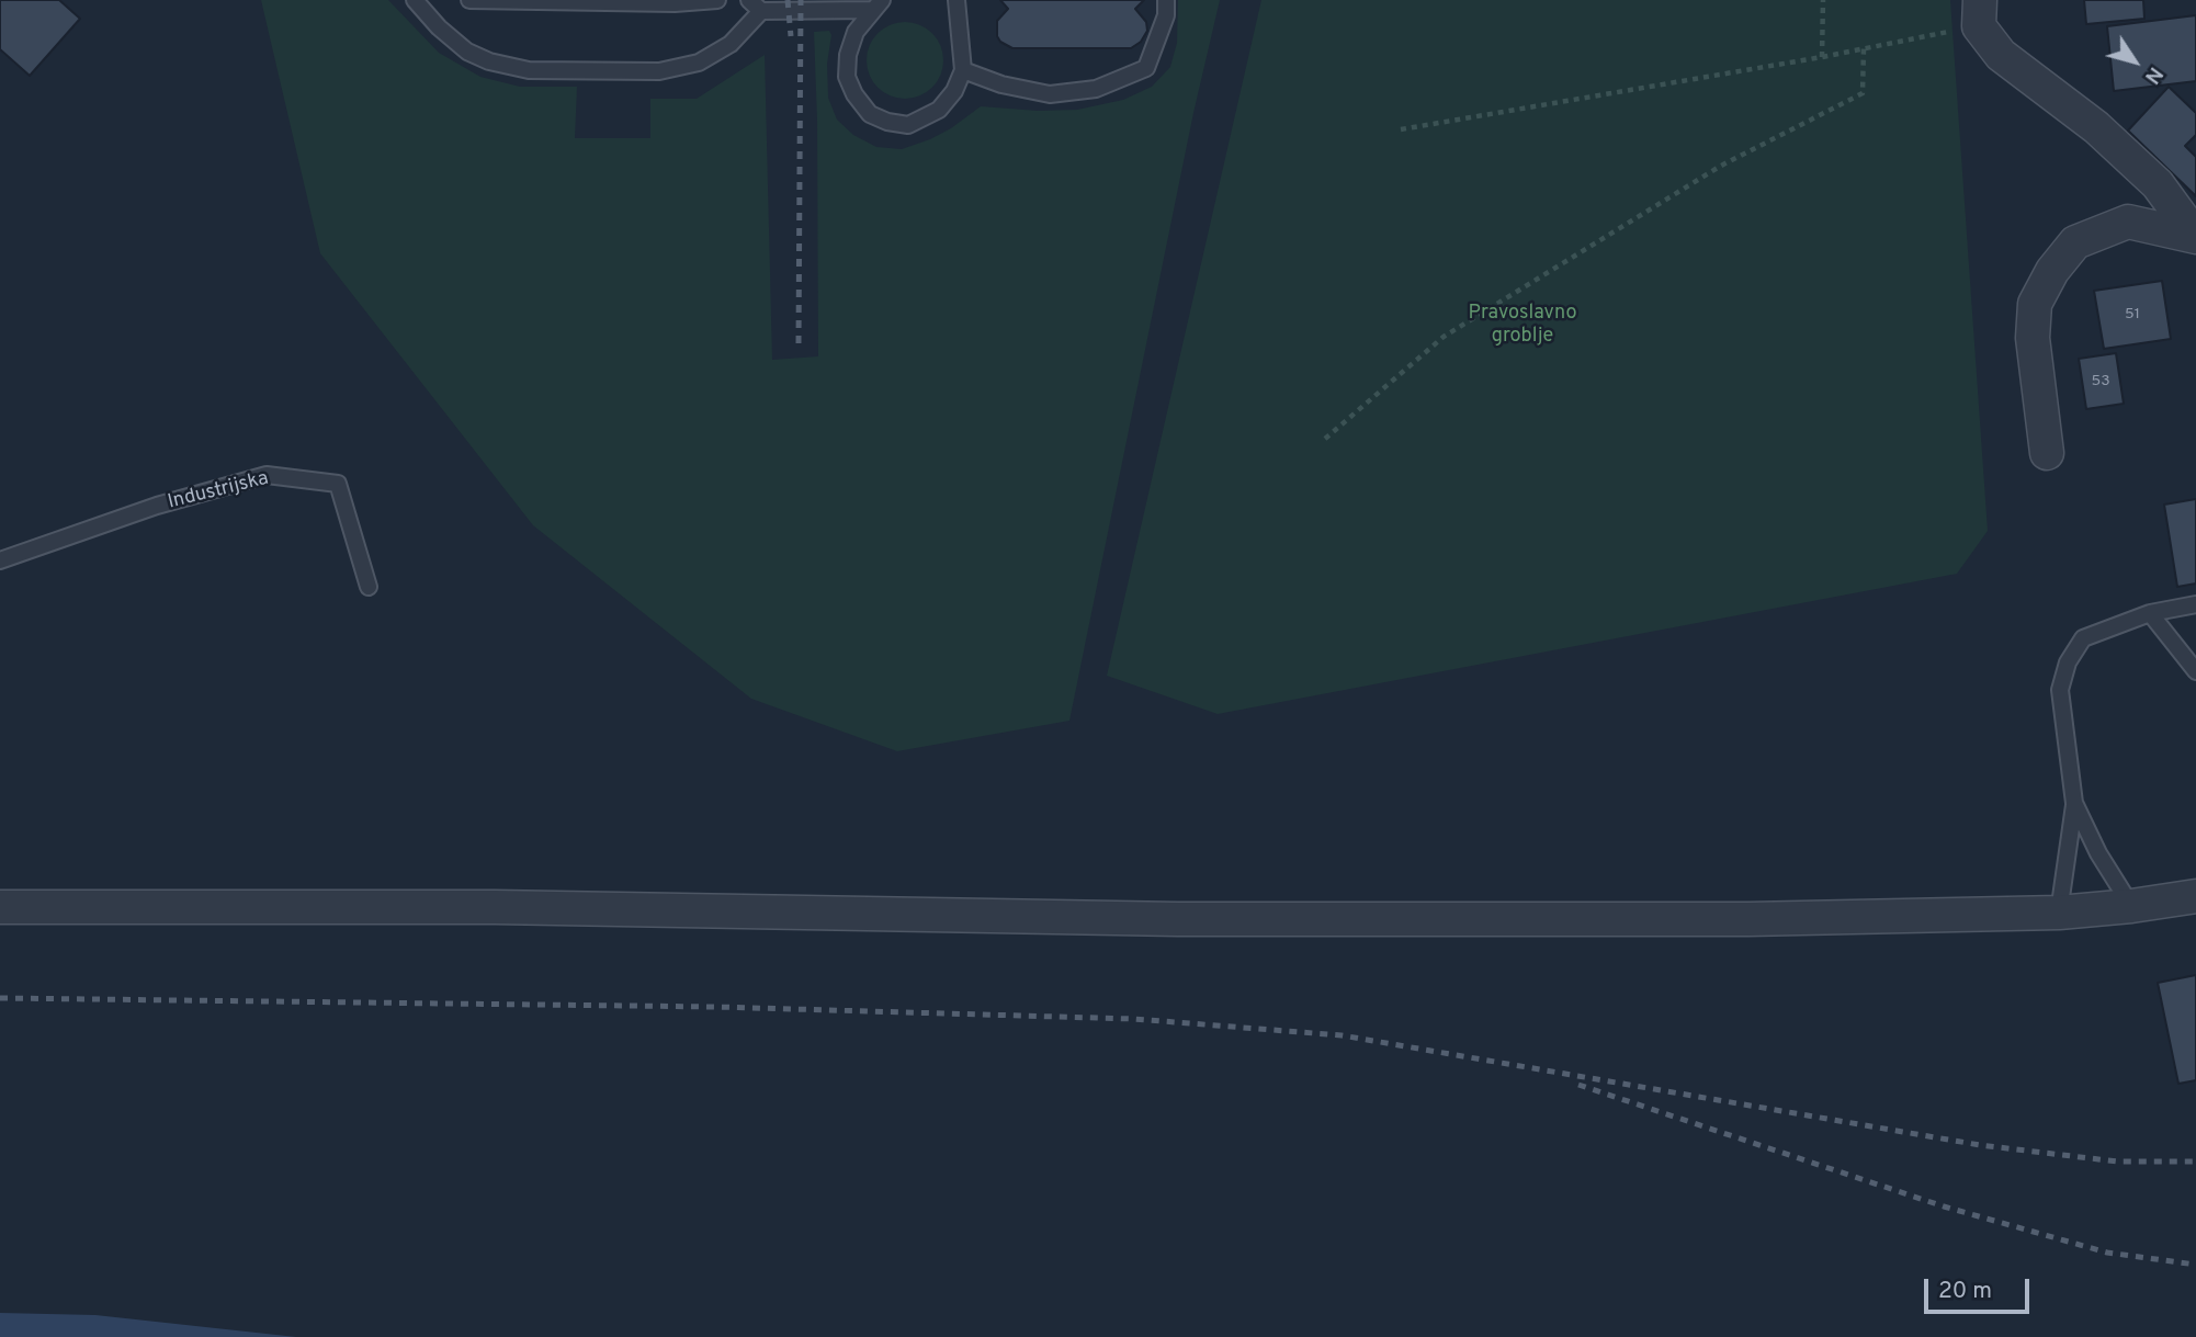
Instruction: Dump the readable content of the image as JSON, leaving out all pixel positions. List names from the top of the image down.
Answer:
{
  "streets": {
    "lane": ["Industrijska"]
  },
  "parks": ["Pravoslavno groblje"],
  "house_numbers": ["51", "53"],
  "scale_bar": "20 m",
  "north": "bottom right"
}
